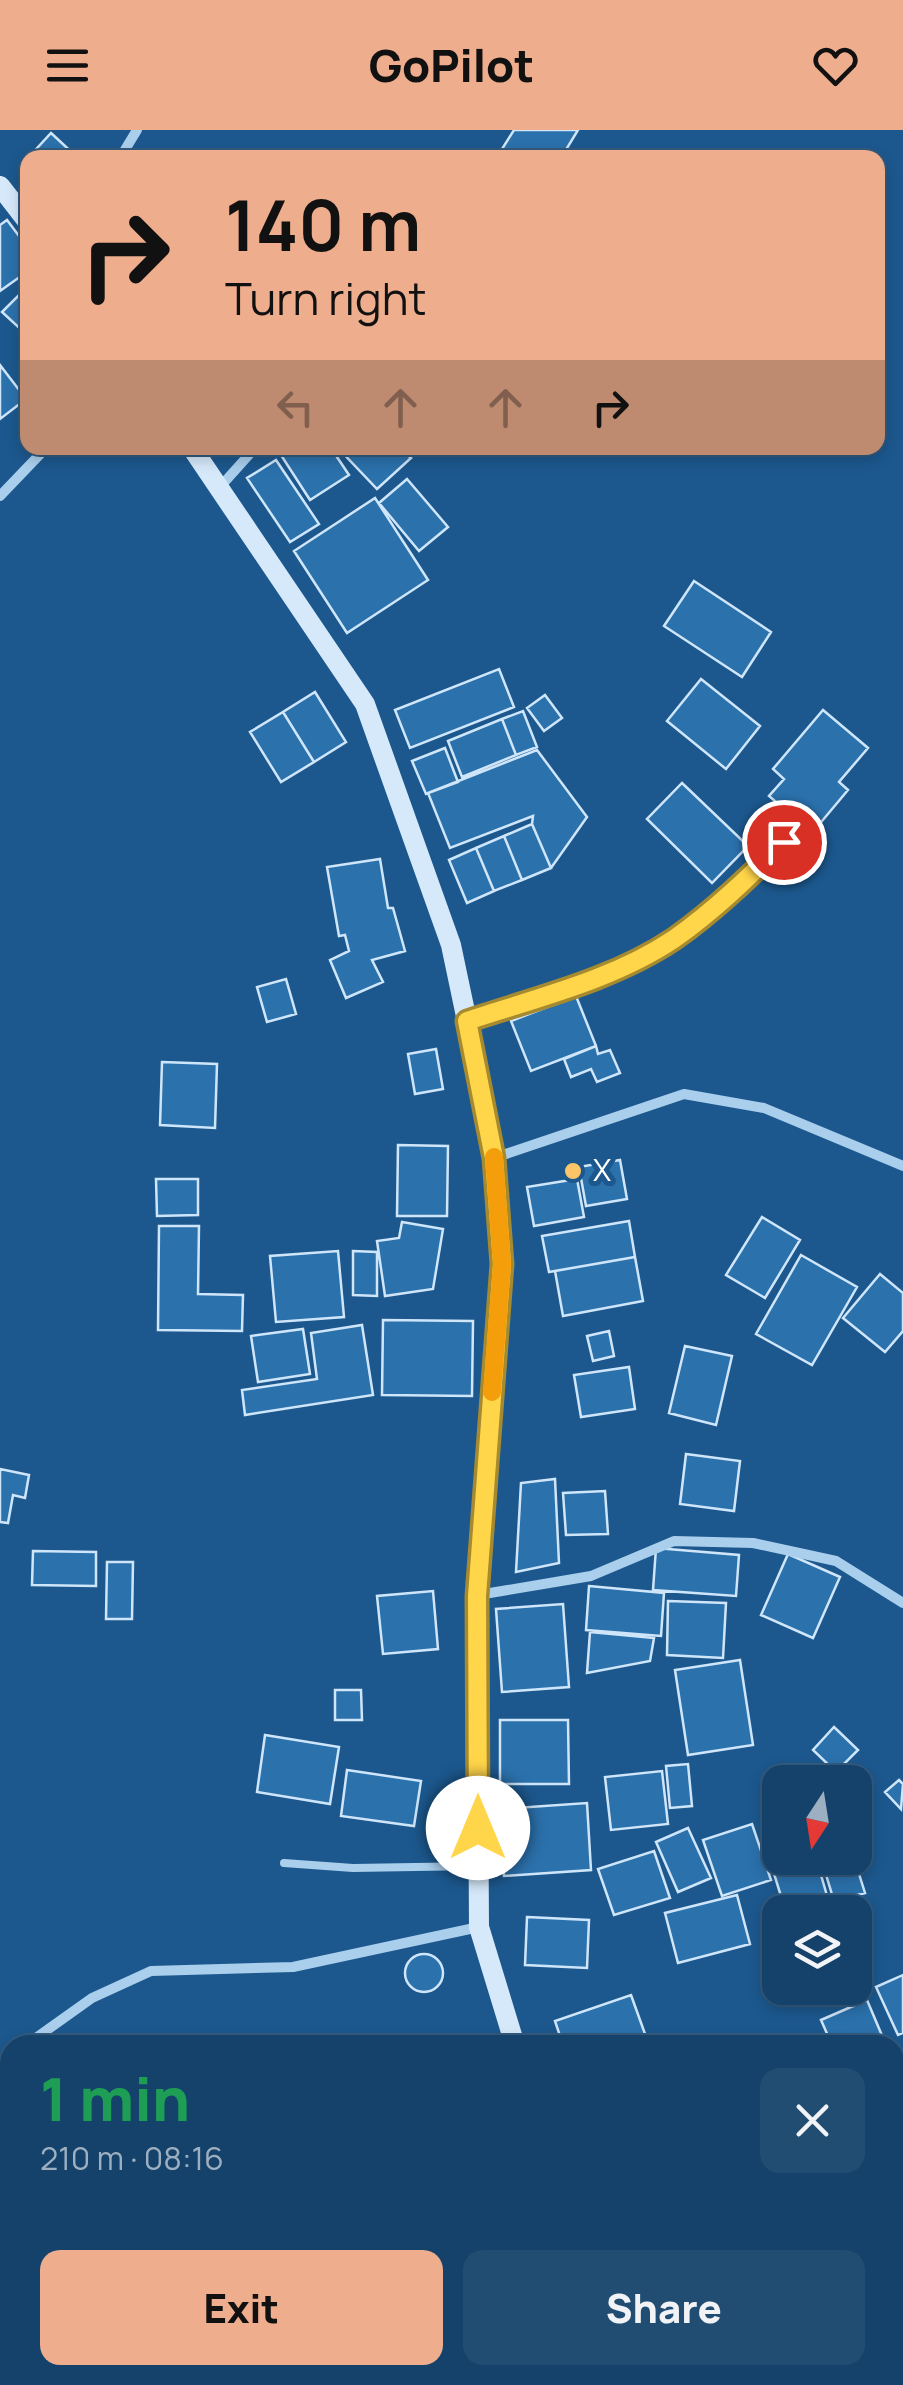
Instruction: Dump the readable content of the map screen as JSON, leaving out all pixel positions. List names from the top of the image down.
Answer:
{
  "places": ["X"],
  "north": "bottom",
  "page": {
    "header": "GoPilot",
    "turn": ["140 m", "Turn right"],
    "heading": ["1 min", "210 m · 08:16"],
    "buttons": ["Exit", "Share"]
  }
}
